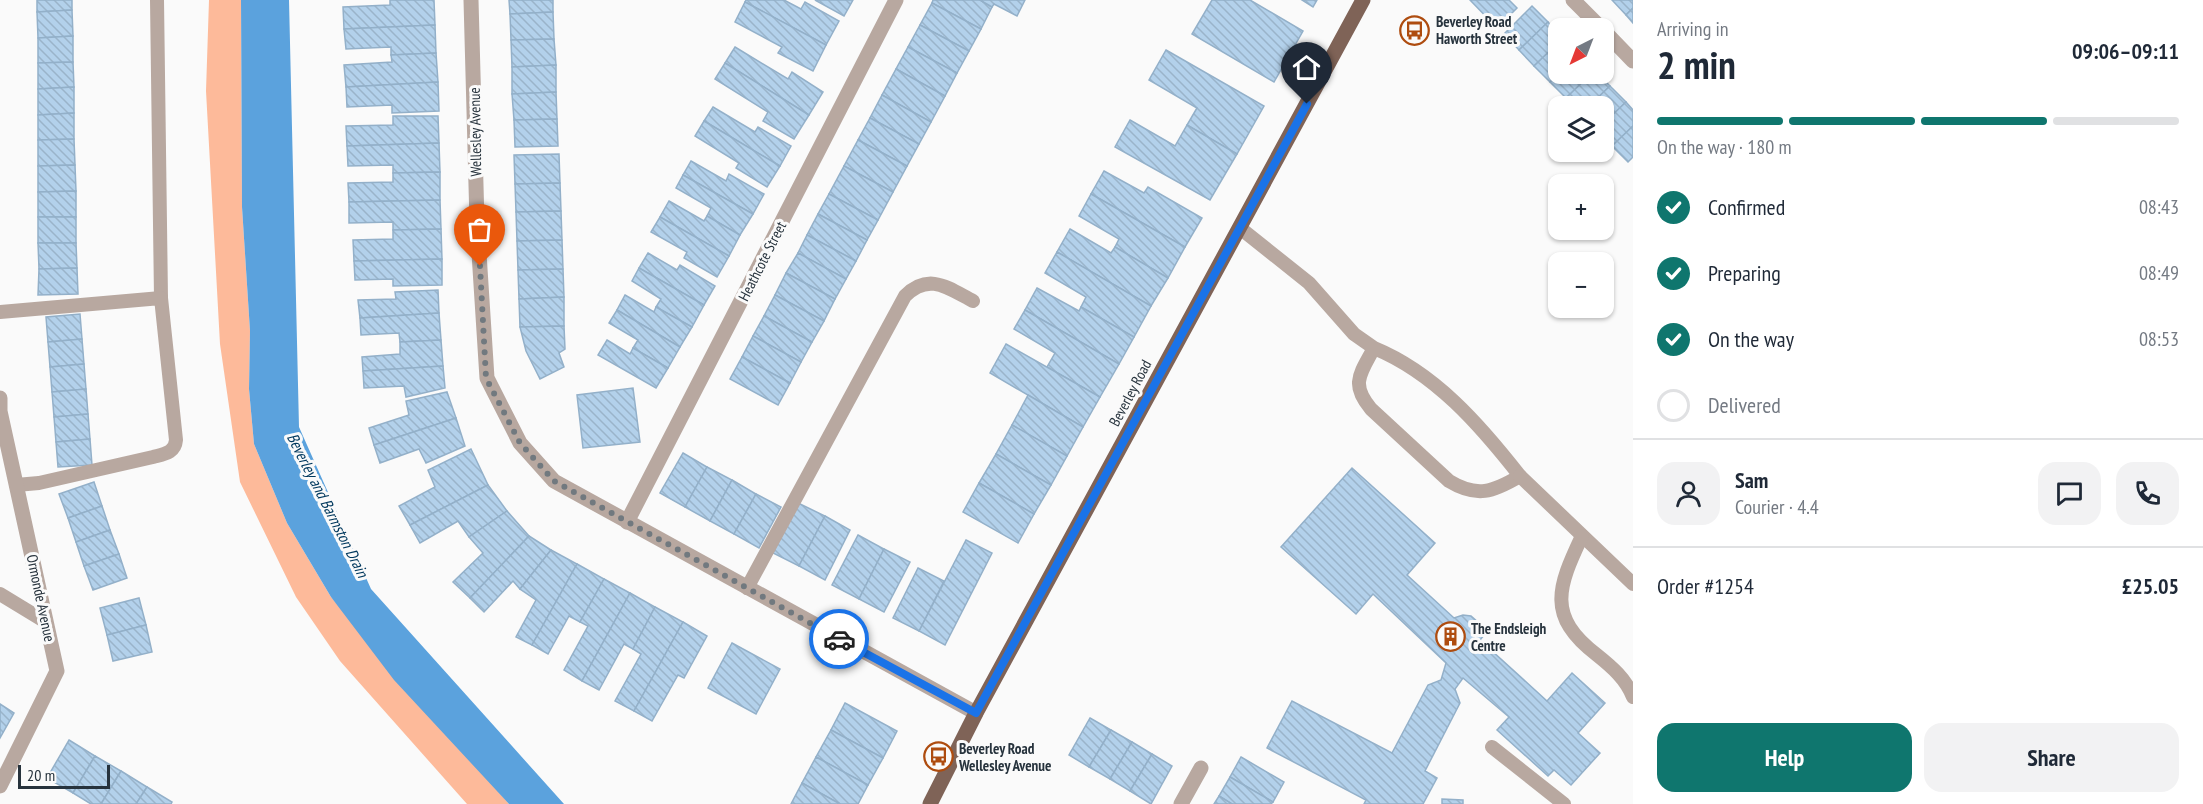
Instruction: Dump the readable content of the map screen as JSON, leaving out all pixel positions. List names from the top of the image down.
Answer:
{
  "streets": {
    "main road": ["Beverley Road"],
    "street": ["Wellesley Avenue", "Heathcote Street", "Ormonde Avenue"]
  },
  "crossings": [
    ["Wellesley Avenue", "Heathcote Street"],
    ["Wellesley Avenue", "Beverley Road"]
  ],
  "water": ["Beverley and Barmston Drain"],
  "places": {
    "bus stop": ["Beverley Road Haworth Street", "Beverley Road Wellesley Avenue"],
    "building": ["The Endsleigh Centre"]
  },
  "scale_bar": "20 m",
  "north": "bottom left",
  "page": {
    "heading": ["2 min", "Arriving in", "09:06–09:11"],
    "panel": [
      "Sam",
      "Courier · 4.4",
      "Order #1254",
      "£25.05"
    ],
    "map_buttons": ["+", "−"],
    "bar": "On the way · 180 m",
    "list": [
      ["Confirmed", "08:43"],
      ["Preparing", "08:49"],
      ["On the way", "08:53"],
      "Delivered"
    ],
    "buttons": ["Help", "Share"],
    "scale": "20 m"
  }
}
